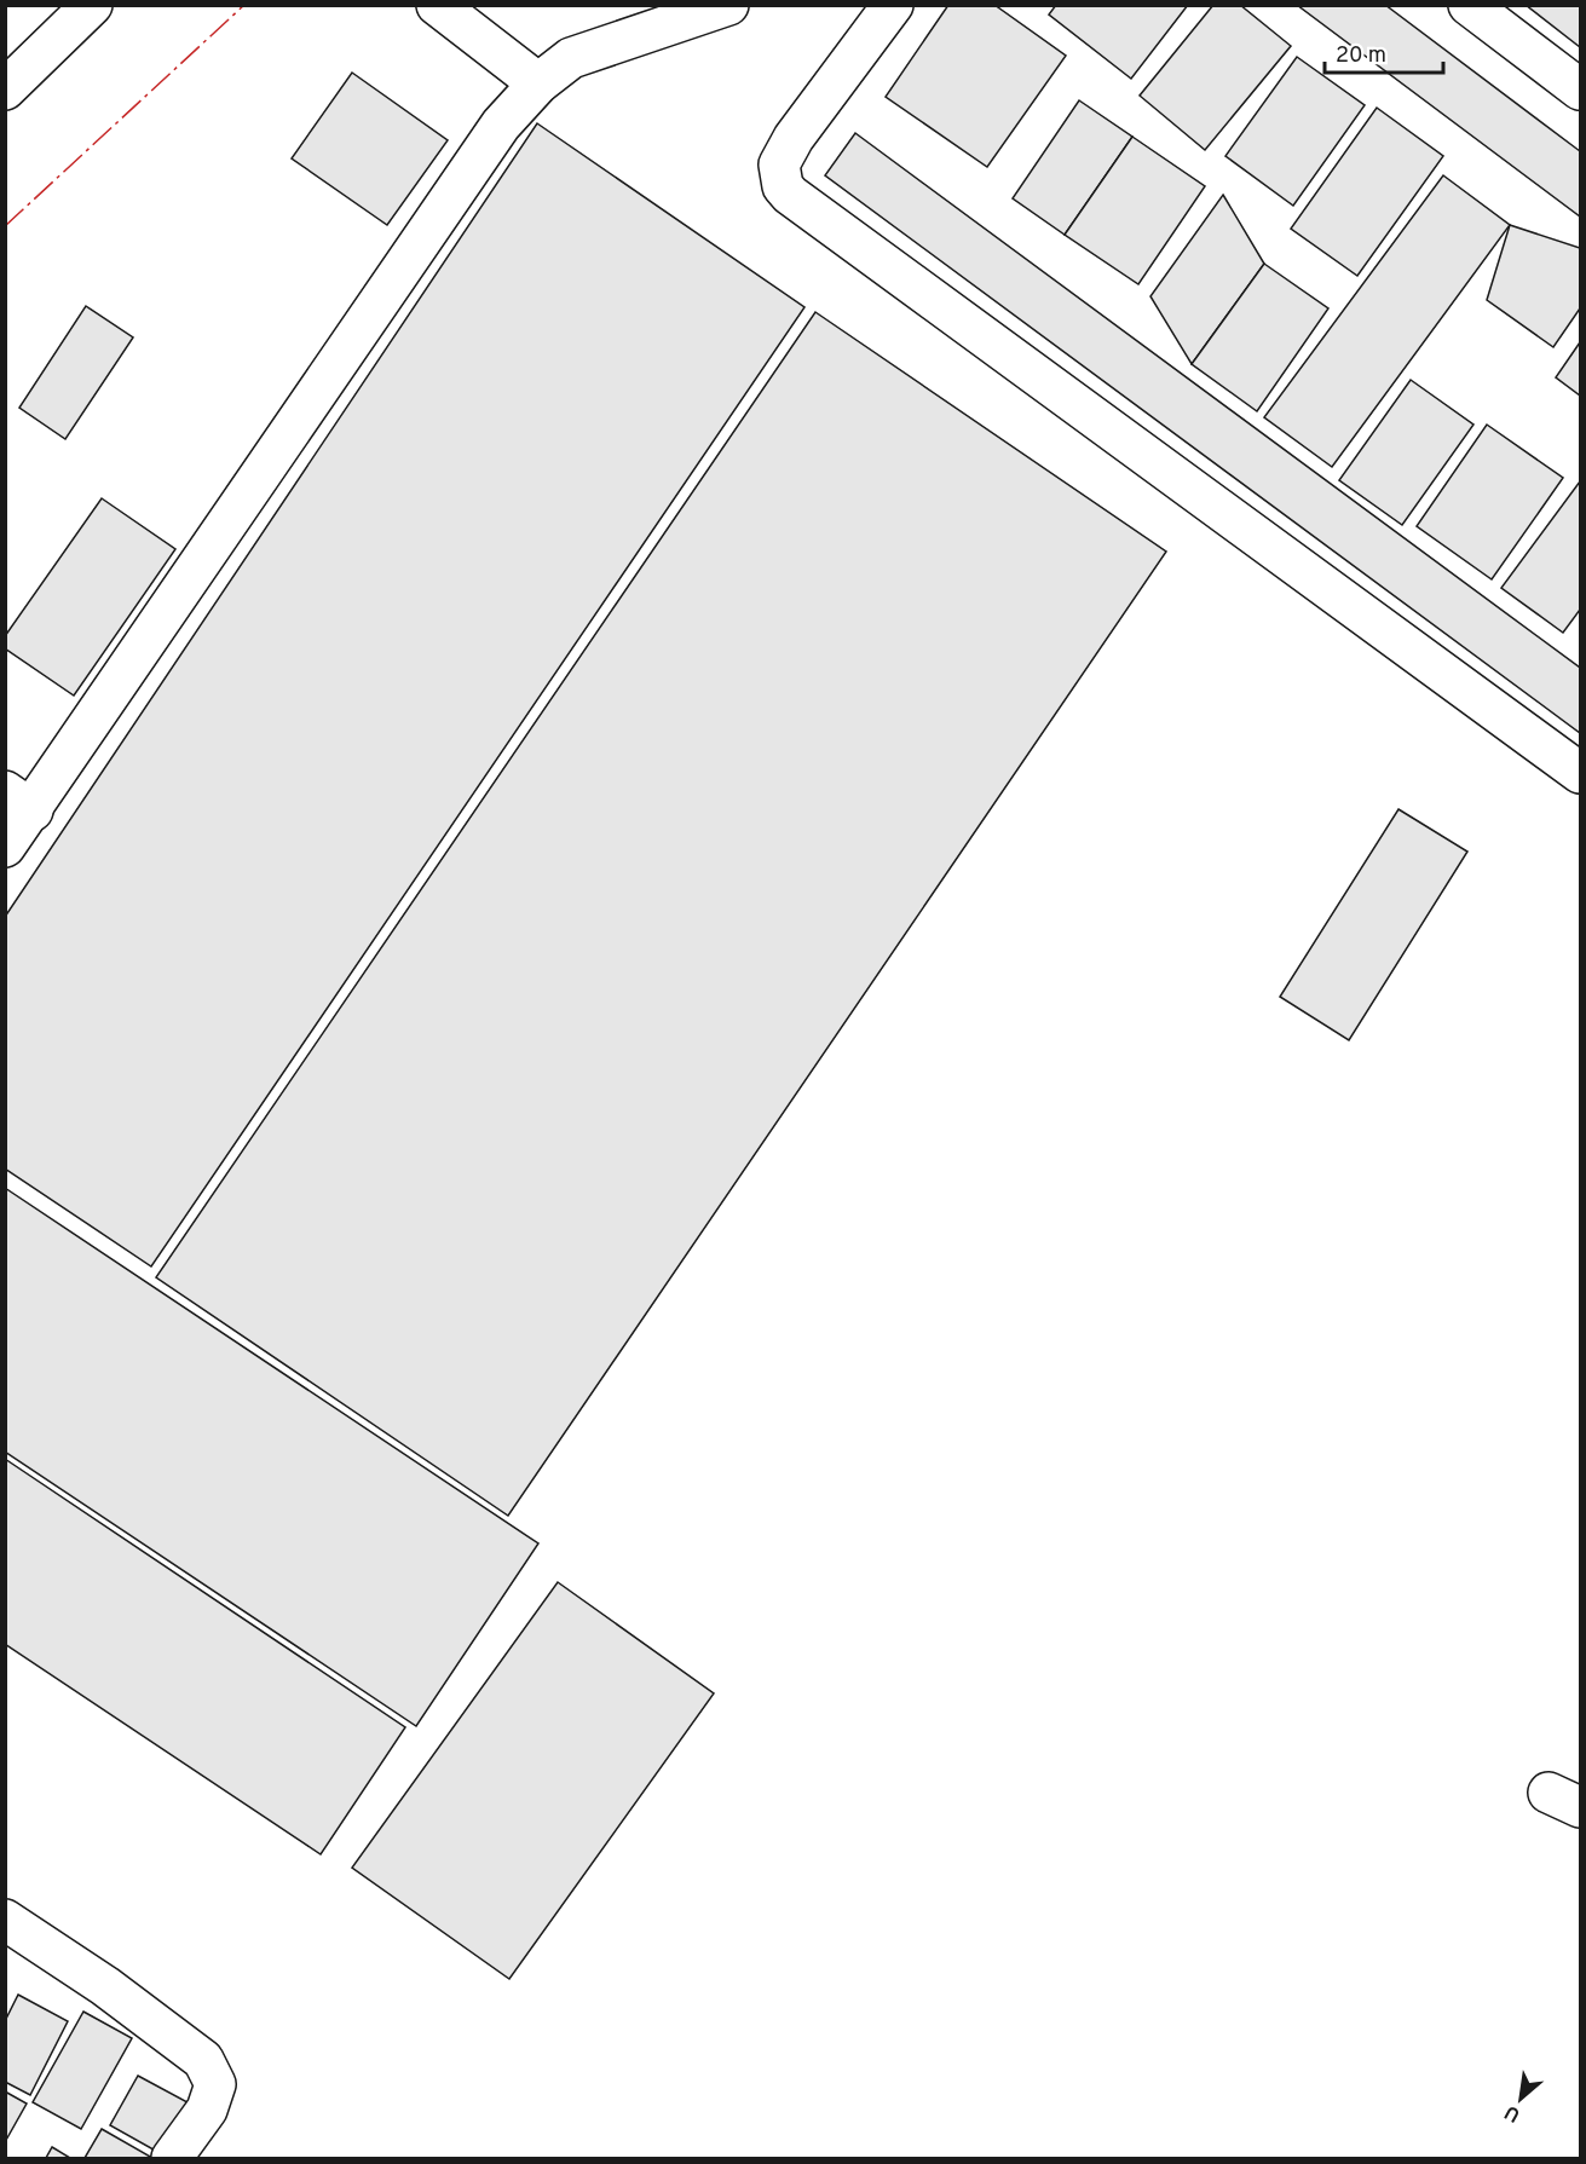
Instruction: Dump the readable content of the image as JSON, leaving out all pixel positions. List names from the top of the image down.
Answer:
{
  "scale_bar": "20 m",
  "north": "bottom left"
}
